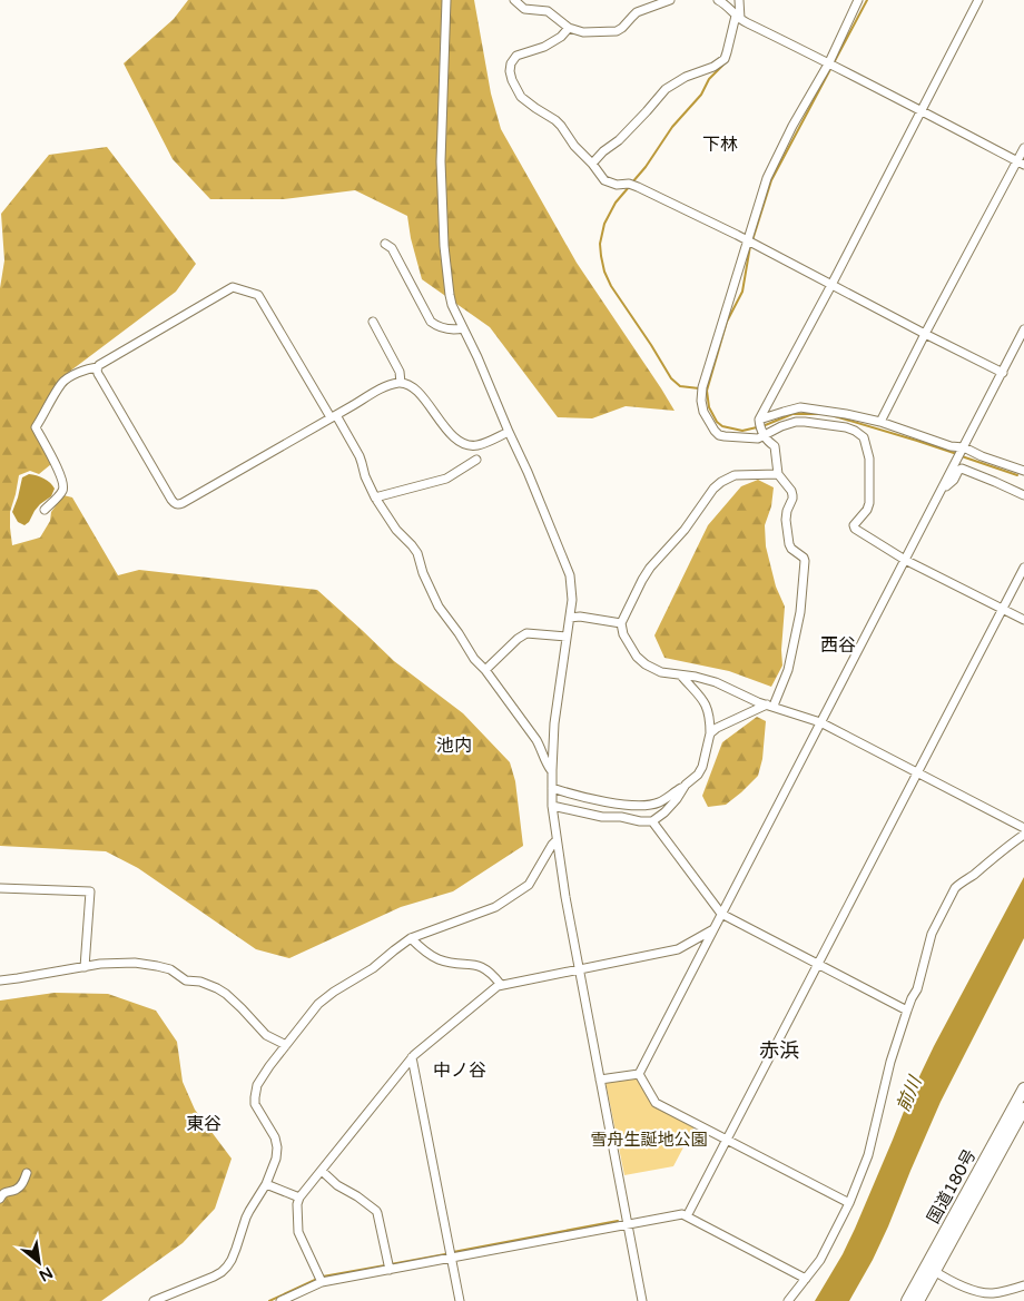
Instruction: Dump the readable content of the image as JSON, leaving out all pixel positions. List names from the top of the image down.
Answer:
{
  "streets": {
    "highway": ["国道180号"]
  },
  "districts": [
    "下林",
    "西谷",
    "池内",
    "赤浜",
    "中ノ谷",
    "東谷"
  ],
  "water": ["前川"],
  "parks": ["雪舟生誕地公園"],
  "north": "bottom right"
}
